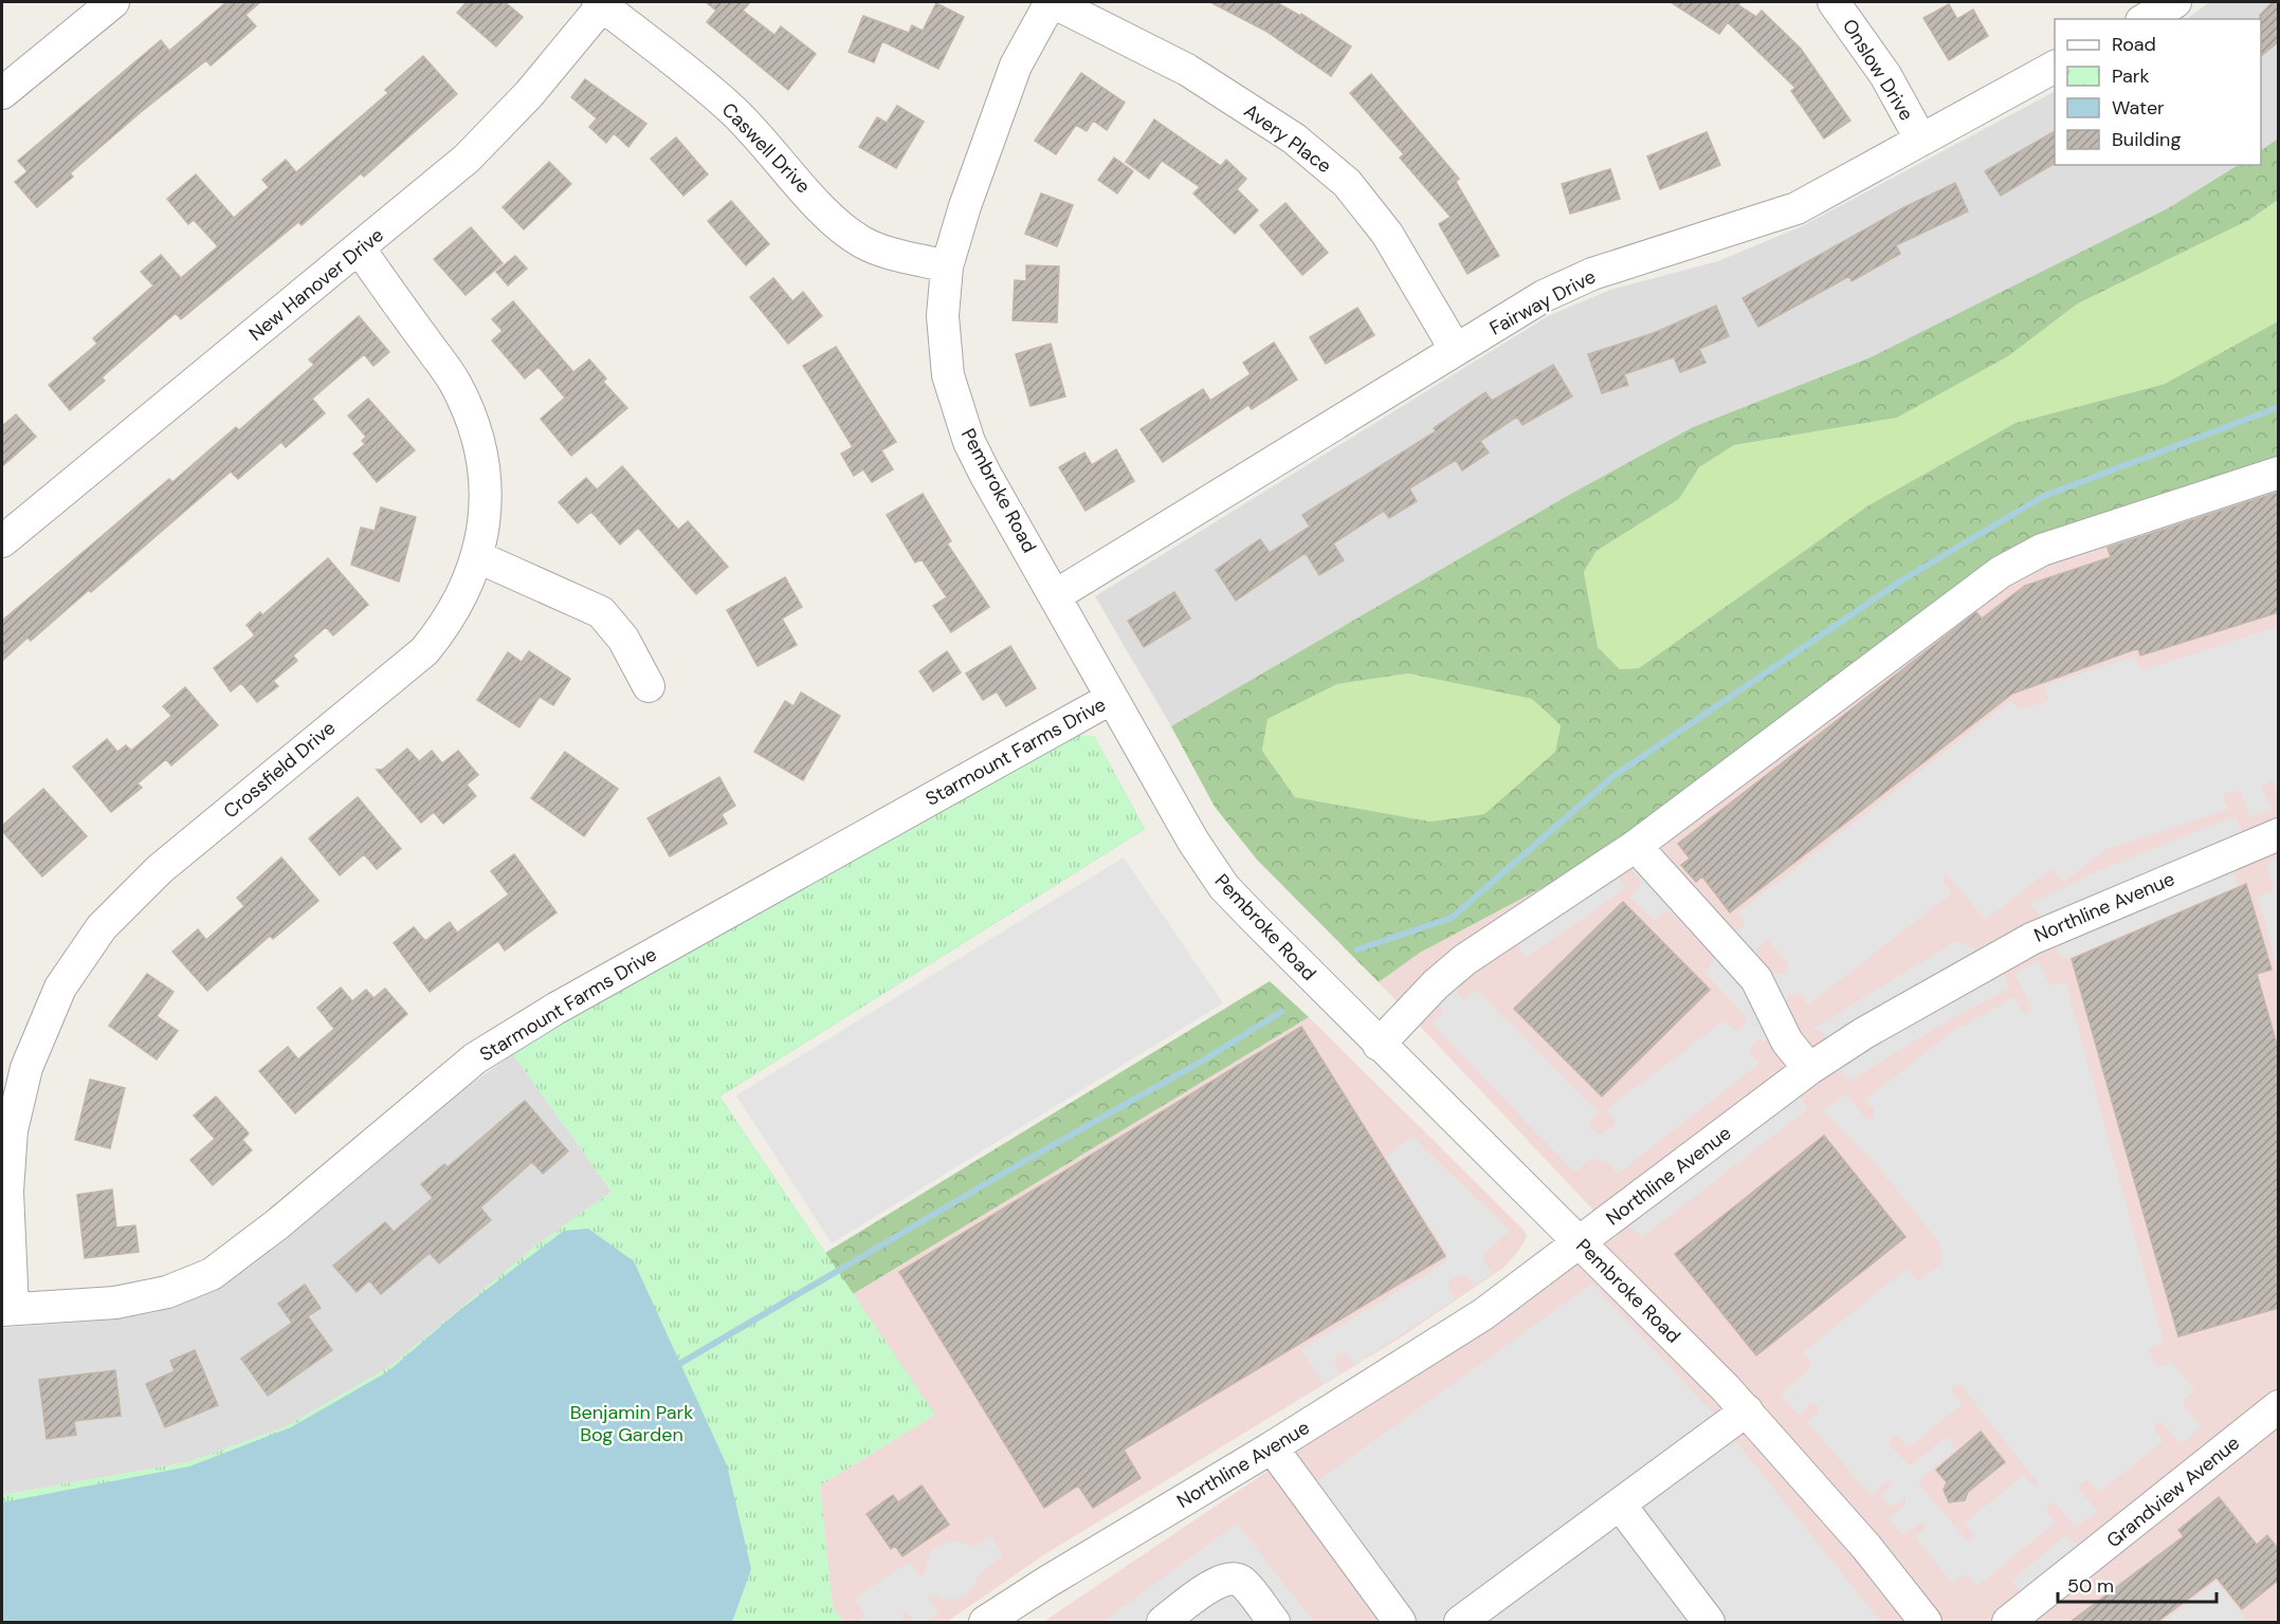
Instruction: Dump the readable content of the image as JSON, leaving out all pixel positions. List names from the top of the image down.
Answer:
{
  "streets": {
    "street": [
      "Onslow Drive",
      "Avery Place",
      "Caswell Drive",
      "New Hanover Drive",
      "Fairway Drive",
      "Pembroke Road",
      "Starmount Farms Drive",
      "Crossfield Drive",
      "Northline Avenue",
      "Grandview Avenue"
    ]
  },
  "crossings": [
    ["Onslow Drive", "Fairway Drive"],
    ["Avery Place", "Fairway Drive"],
    ["Avery Place", "Pembroke Road"],
    ["Caswell Drive", "New Hanover Drive"],
    ["Caswell Drive", "Pembroke Road"],
    ["New Hanover Drive", "Crossfield Drive"],
    ["Fairway Drive", "Pembroke Road"],
    ["Pembroke Road", "Starmount Farms Drive"],
    ["Pembroke Road", "Northline Avenue"],
    ["Starmount Farms Drive", "Crossfield Drive"]
  ],
  "parks": ["Benjamin Park Bog Garden"],
  "legend": [
    "Road",
    "Park",
    "Water",
    "Building"
  ],
  "scale_bar": "50 m"
}
